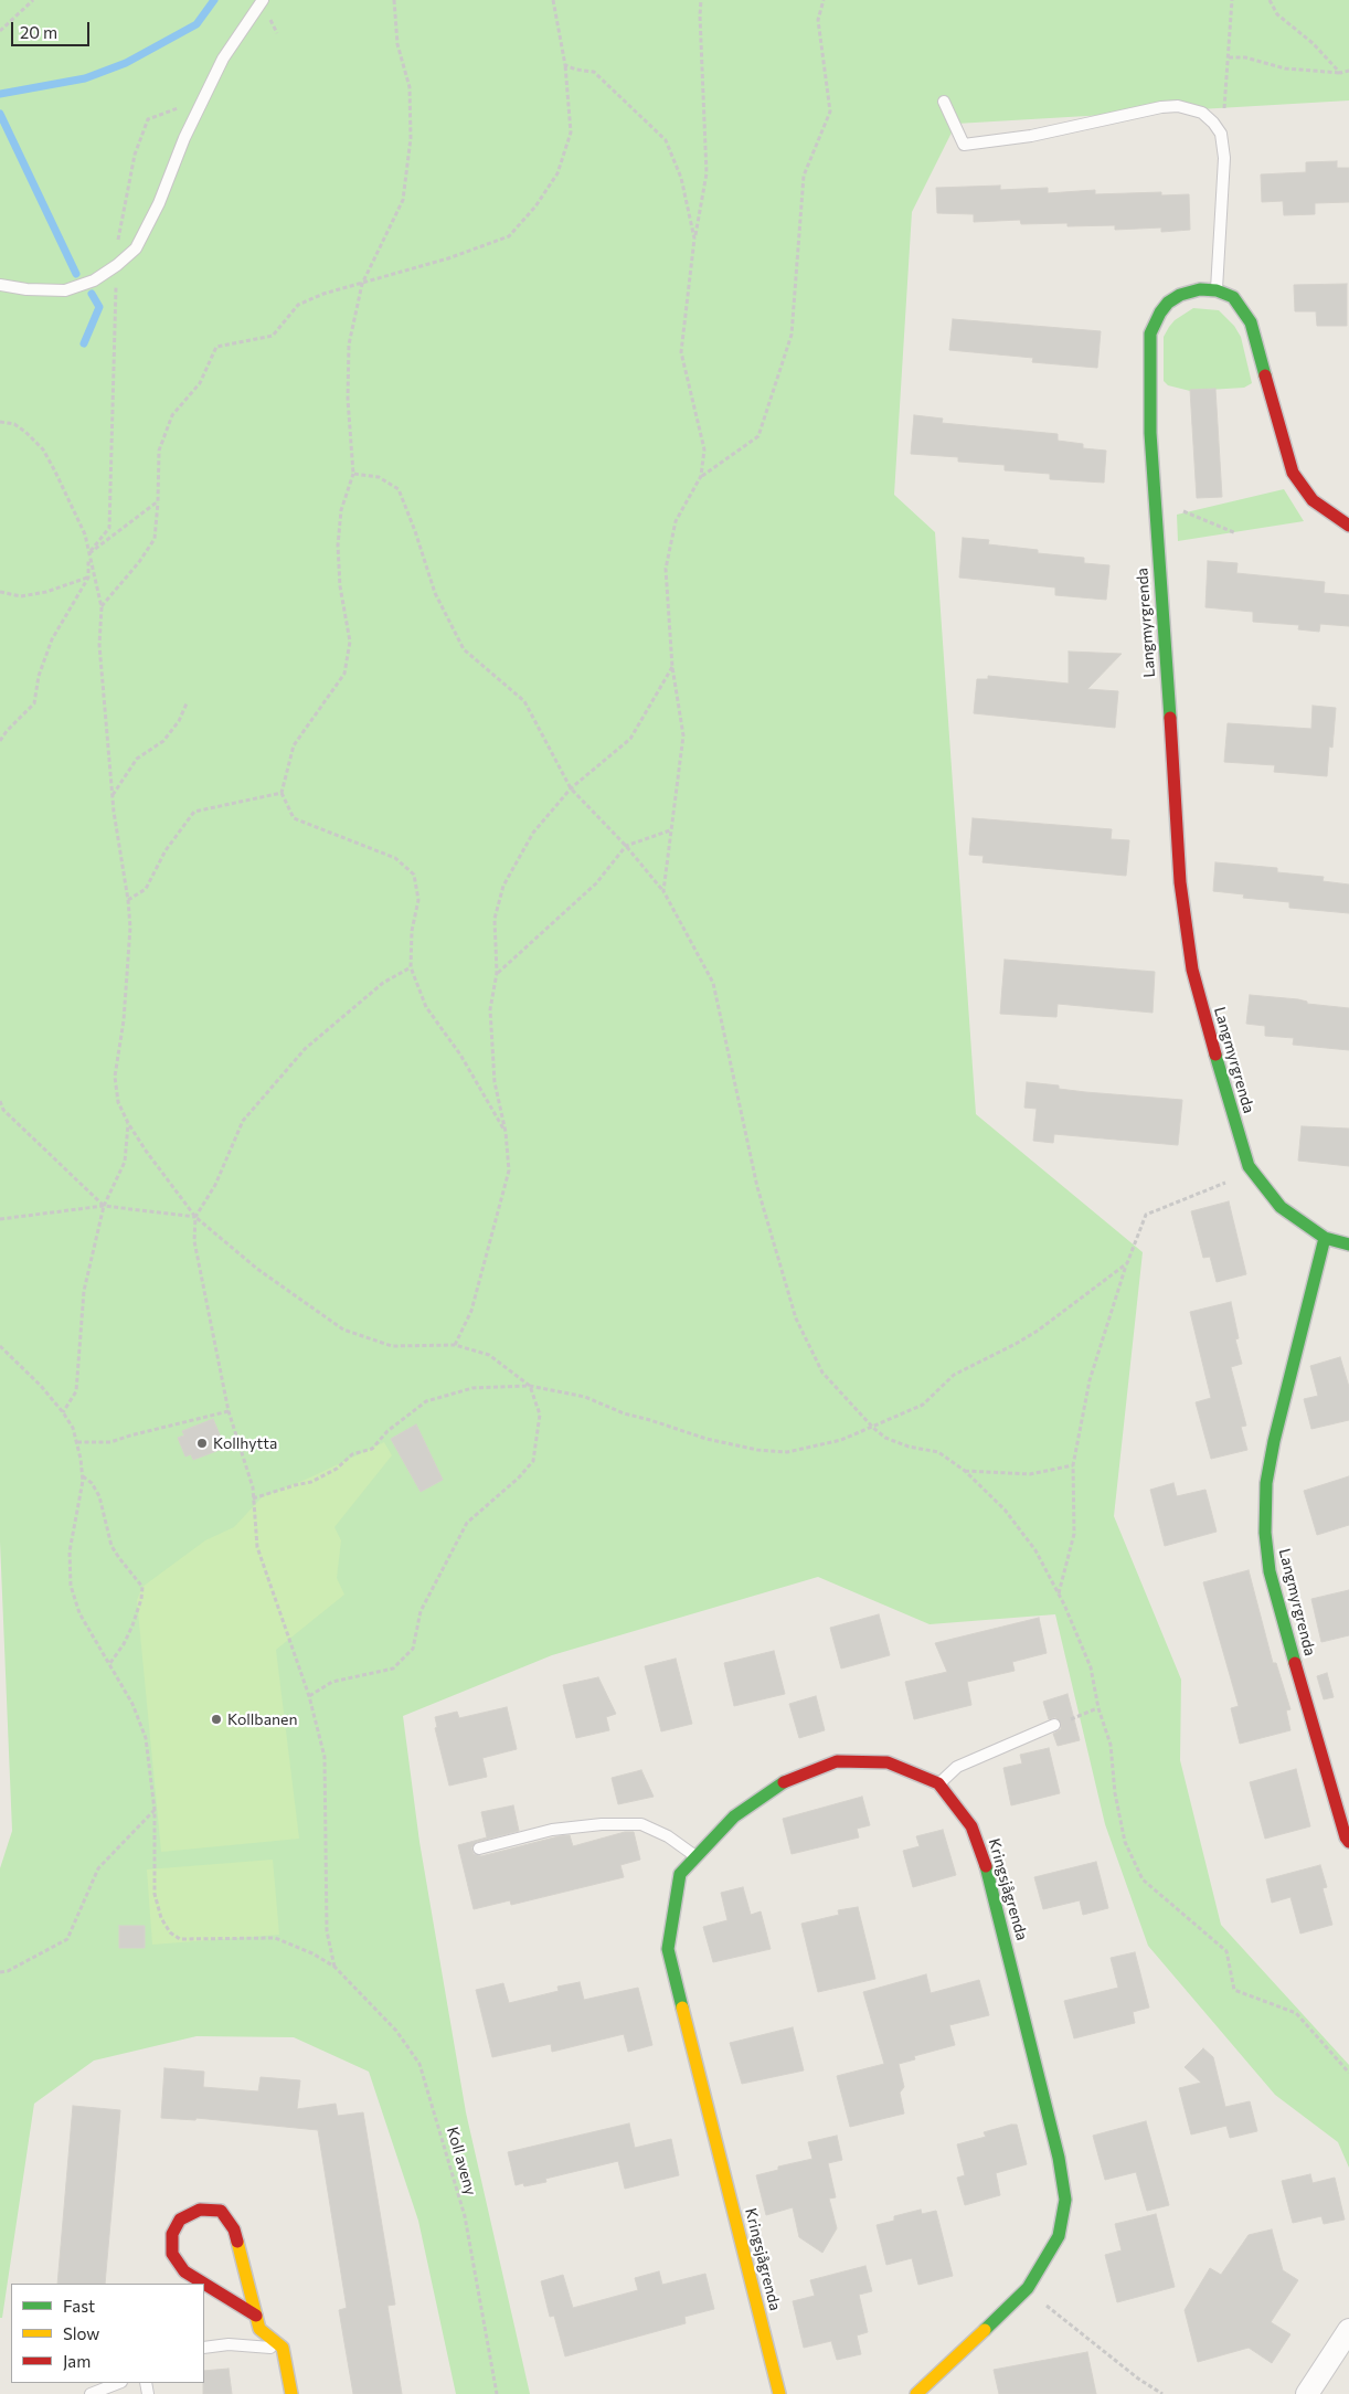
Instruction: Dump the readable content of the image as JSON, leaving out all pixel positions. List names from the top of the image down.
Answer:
{
  "streets": {
    "street": ["Langmyrgrenda", "Kringsjågrenda"],
    "path": ["Koll aveny"]
  },
  "places": ["Kollhytta", "Kollbanen"],
  "legend": ["Fast", "Slow", "Jam"],
  "scale_bar": "20 m"
}
